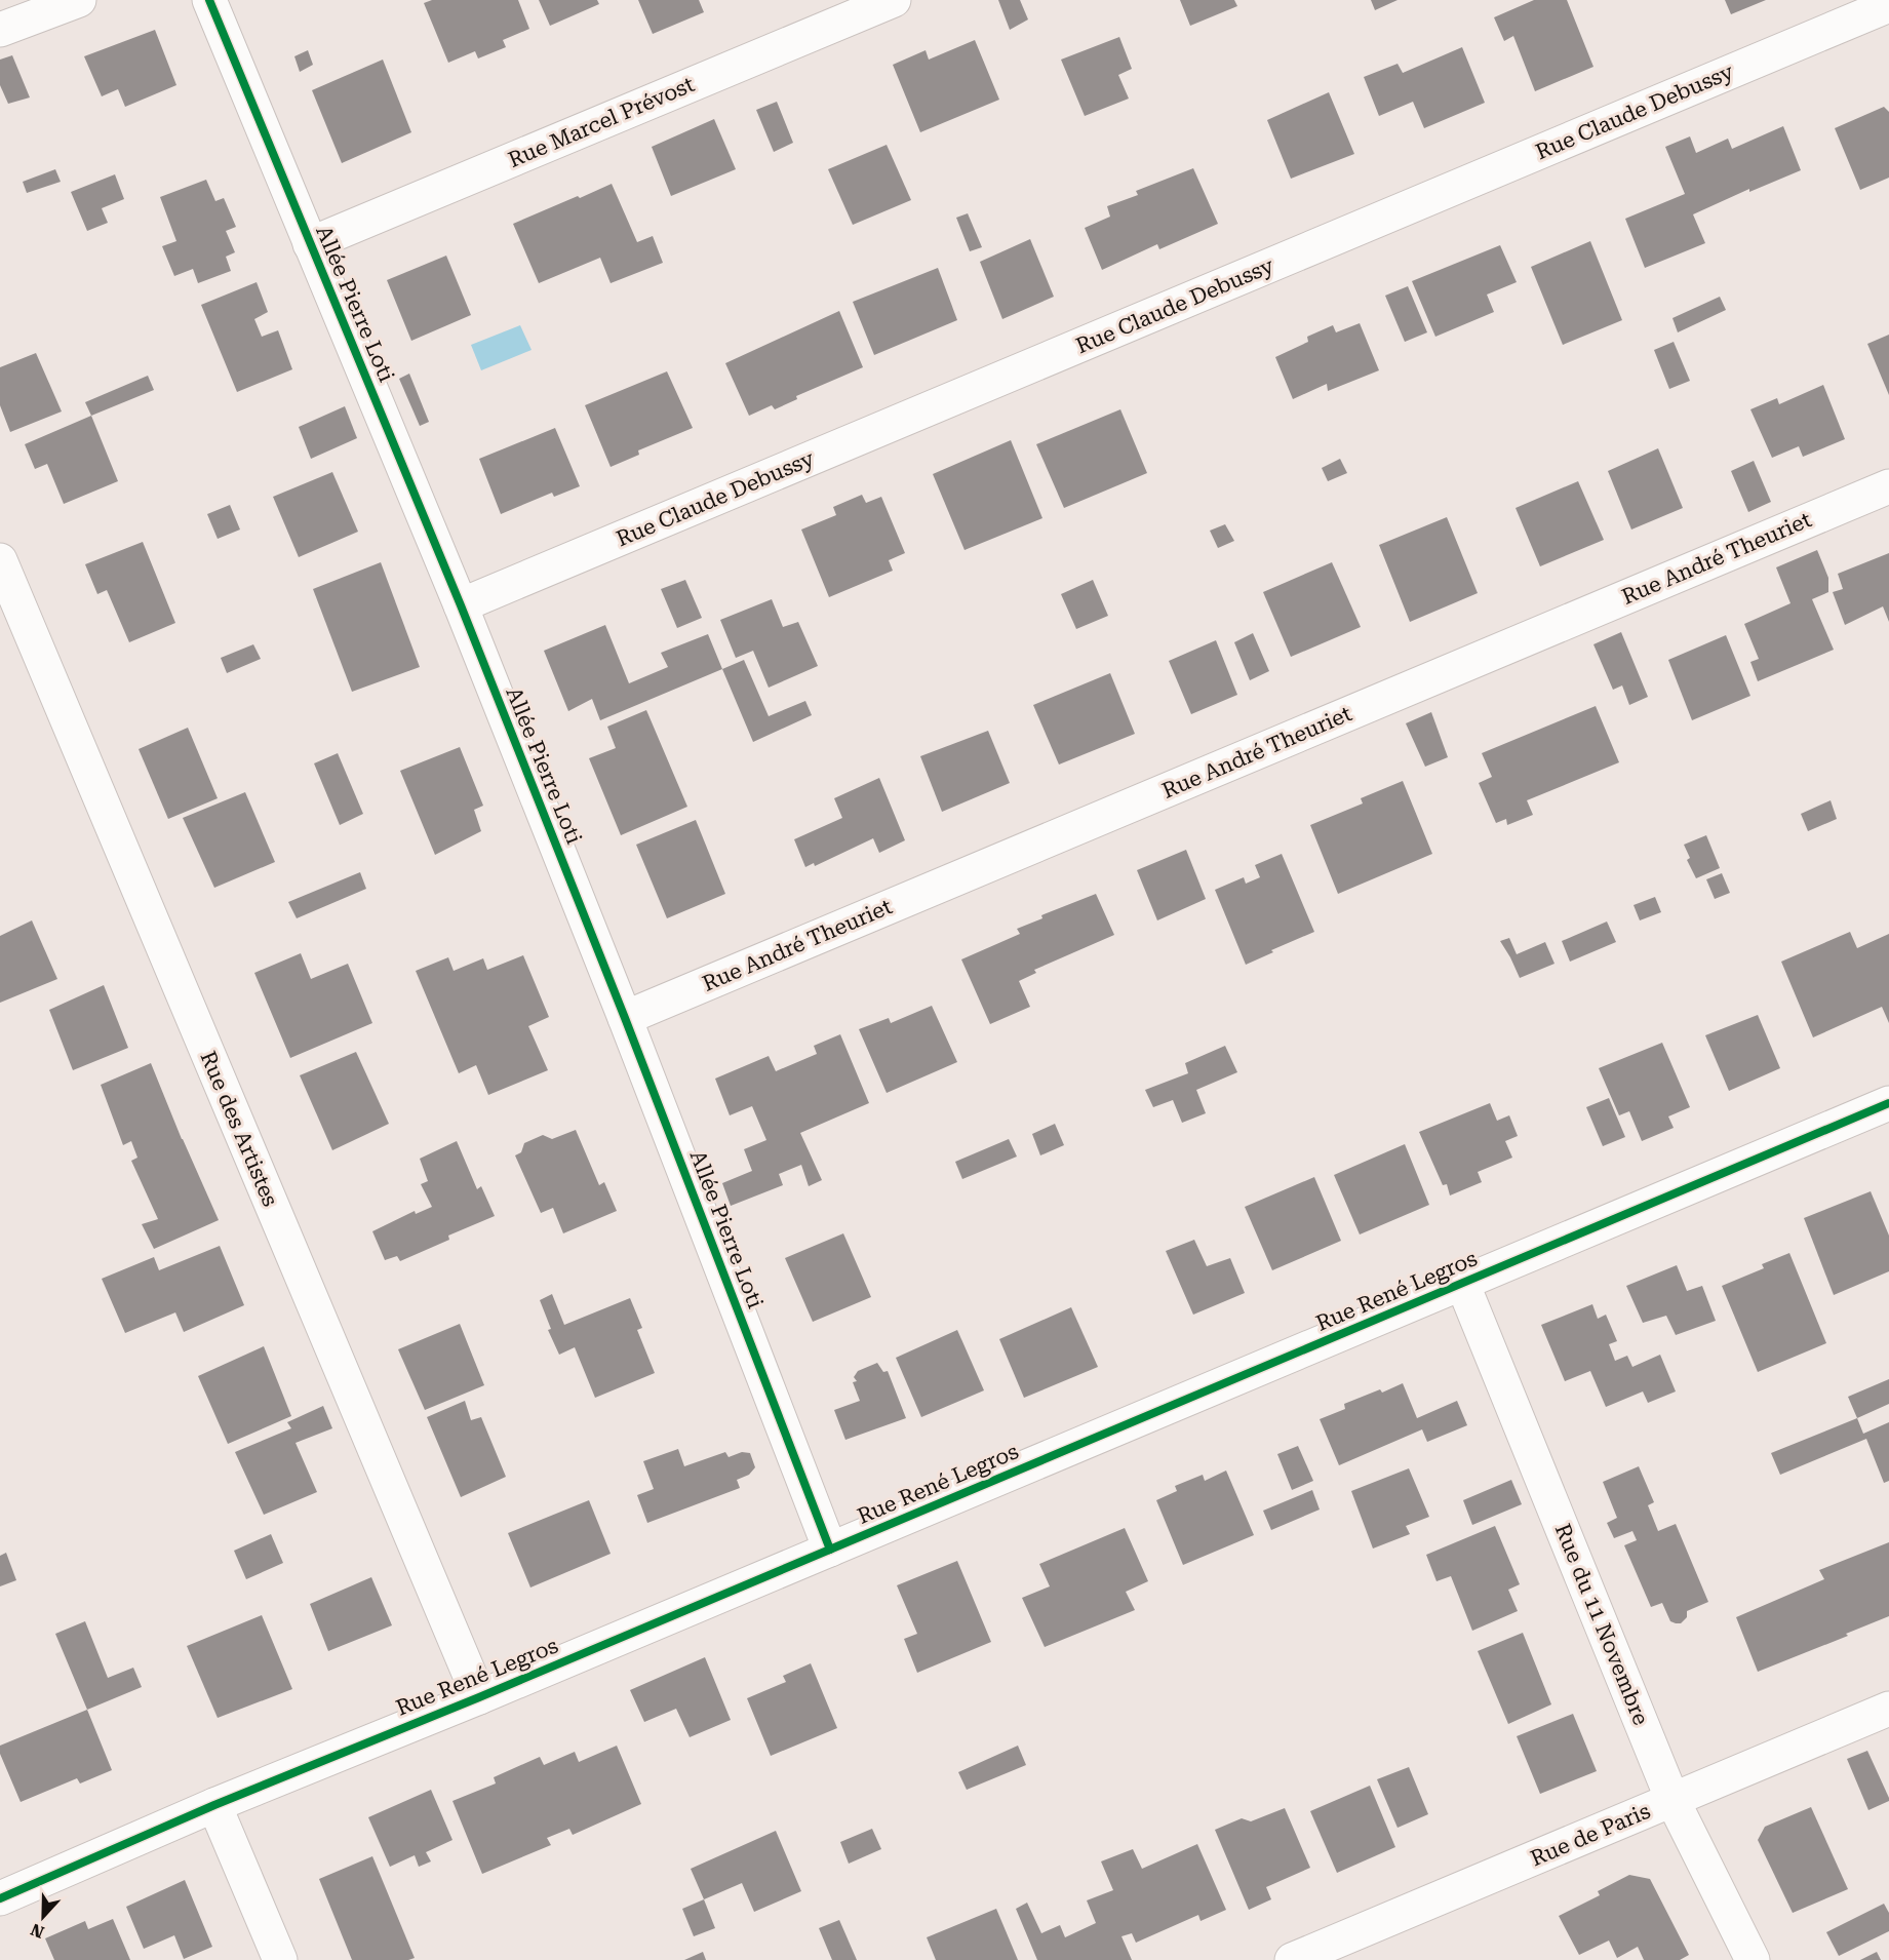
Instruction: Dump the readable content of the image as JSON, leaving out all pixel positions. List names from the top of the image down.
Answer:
{
  "streets": {
    "street": [
      "Rue Claude Debussy",
      "Rue Marcel Prévost",
      "Allée Pierre Loti",
      "Rue André Theuriet",
      "Rue des Artistes",
      "Rue René Legros",
      "Rue du 11 Novembre",
      "Rue de Paris"
    ]
  },
  "crossings": [
    ["Rue Claude Debussy", "Allée Pierre Loti"],
    ["Rue Marcel Prévost", "Allée Pierre Loti"],
    ["Allée Pierre Loti", "Rue André Theuriet"],
    ["Allée Pierre Loti", "Rue René Legros"],
    ["Rue des Artistes", "Rue René Legros"],
    ["Rue René Legros", "Rue du 11 Novembre"],
    ["Rue du 11 Novembre", "Rue de Paris"]
  ],
  "north": "bottom"
}
